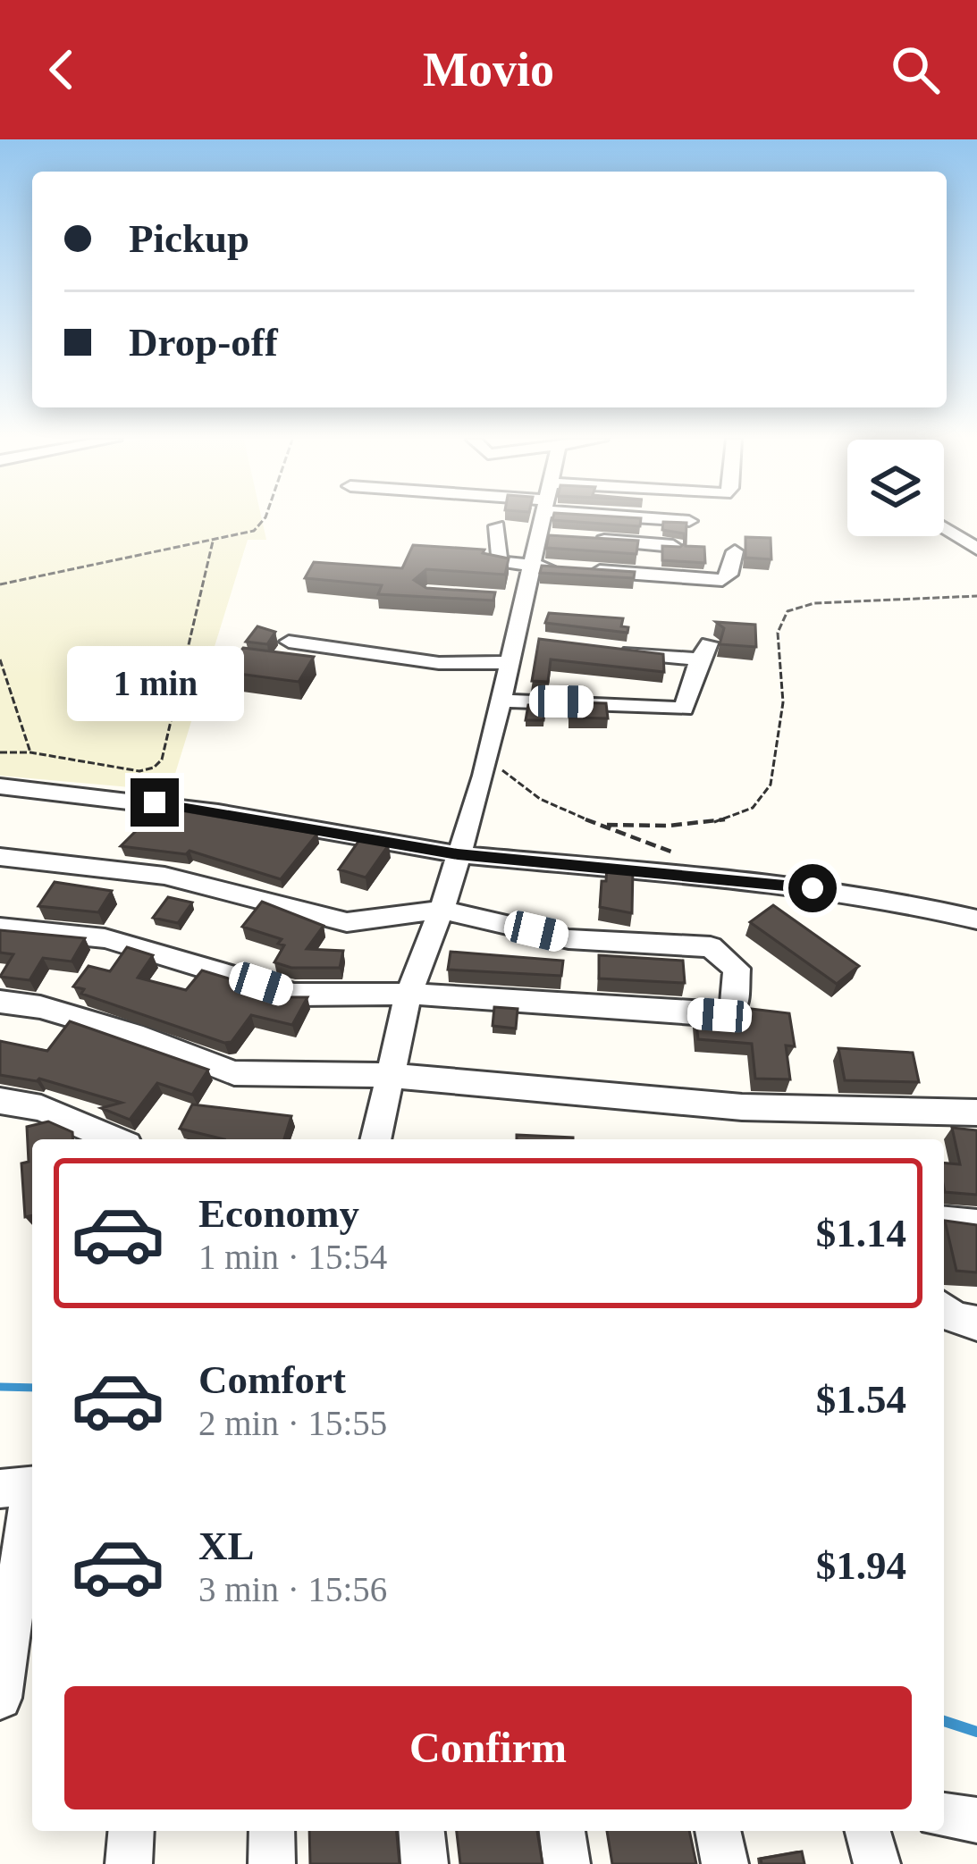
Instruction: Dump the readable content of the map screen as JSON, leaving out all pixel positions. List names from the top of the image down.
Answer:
{
  "page": {
    "header": "Movio",
    "banner": ["Pickup", "Drop-off"],
    "bubble": "1 min",
    "list": [
      {
        "name": "Economy",
        "note": "1 min · 15:54",
        "value": "$1.14"
      },
      {
        "name": "Comfort",
        "note": "2 min · 15:55",
        "value": "$1.54"
      },
      {
        "name": "XL",
        "note": "3 min · 15:56",
        "value": "$1.94"
      }
    ],
    "buttons": "Confirm"
  }
}
